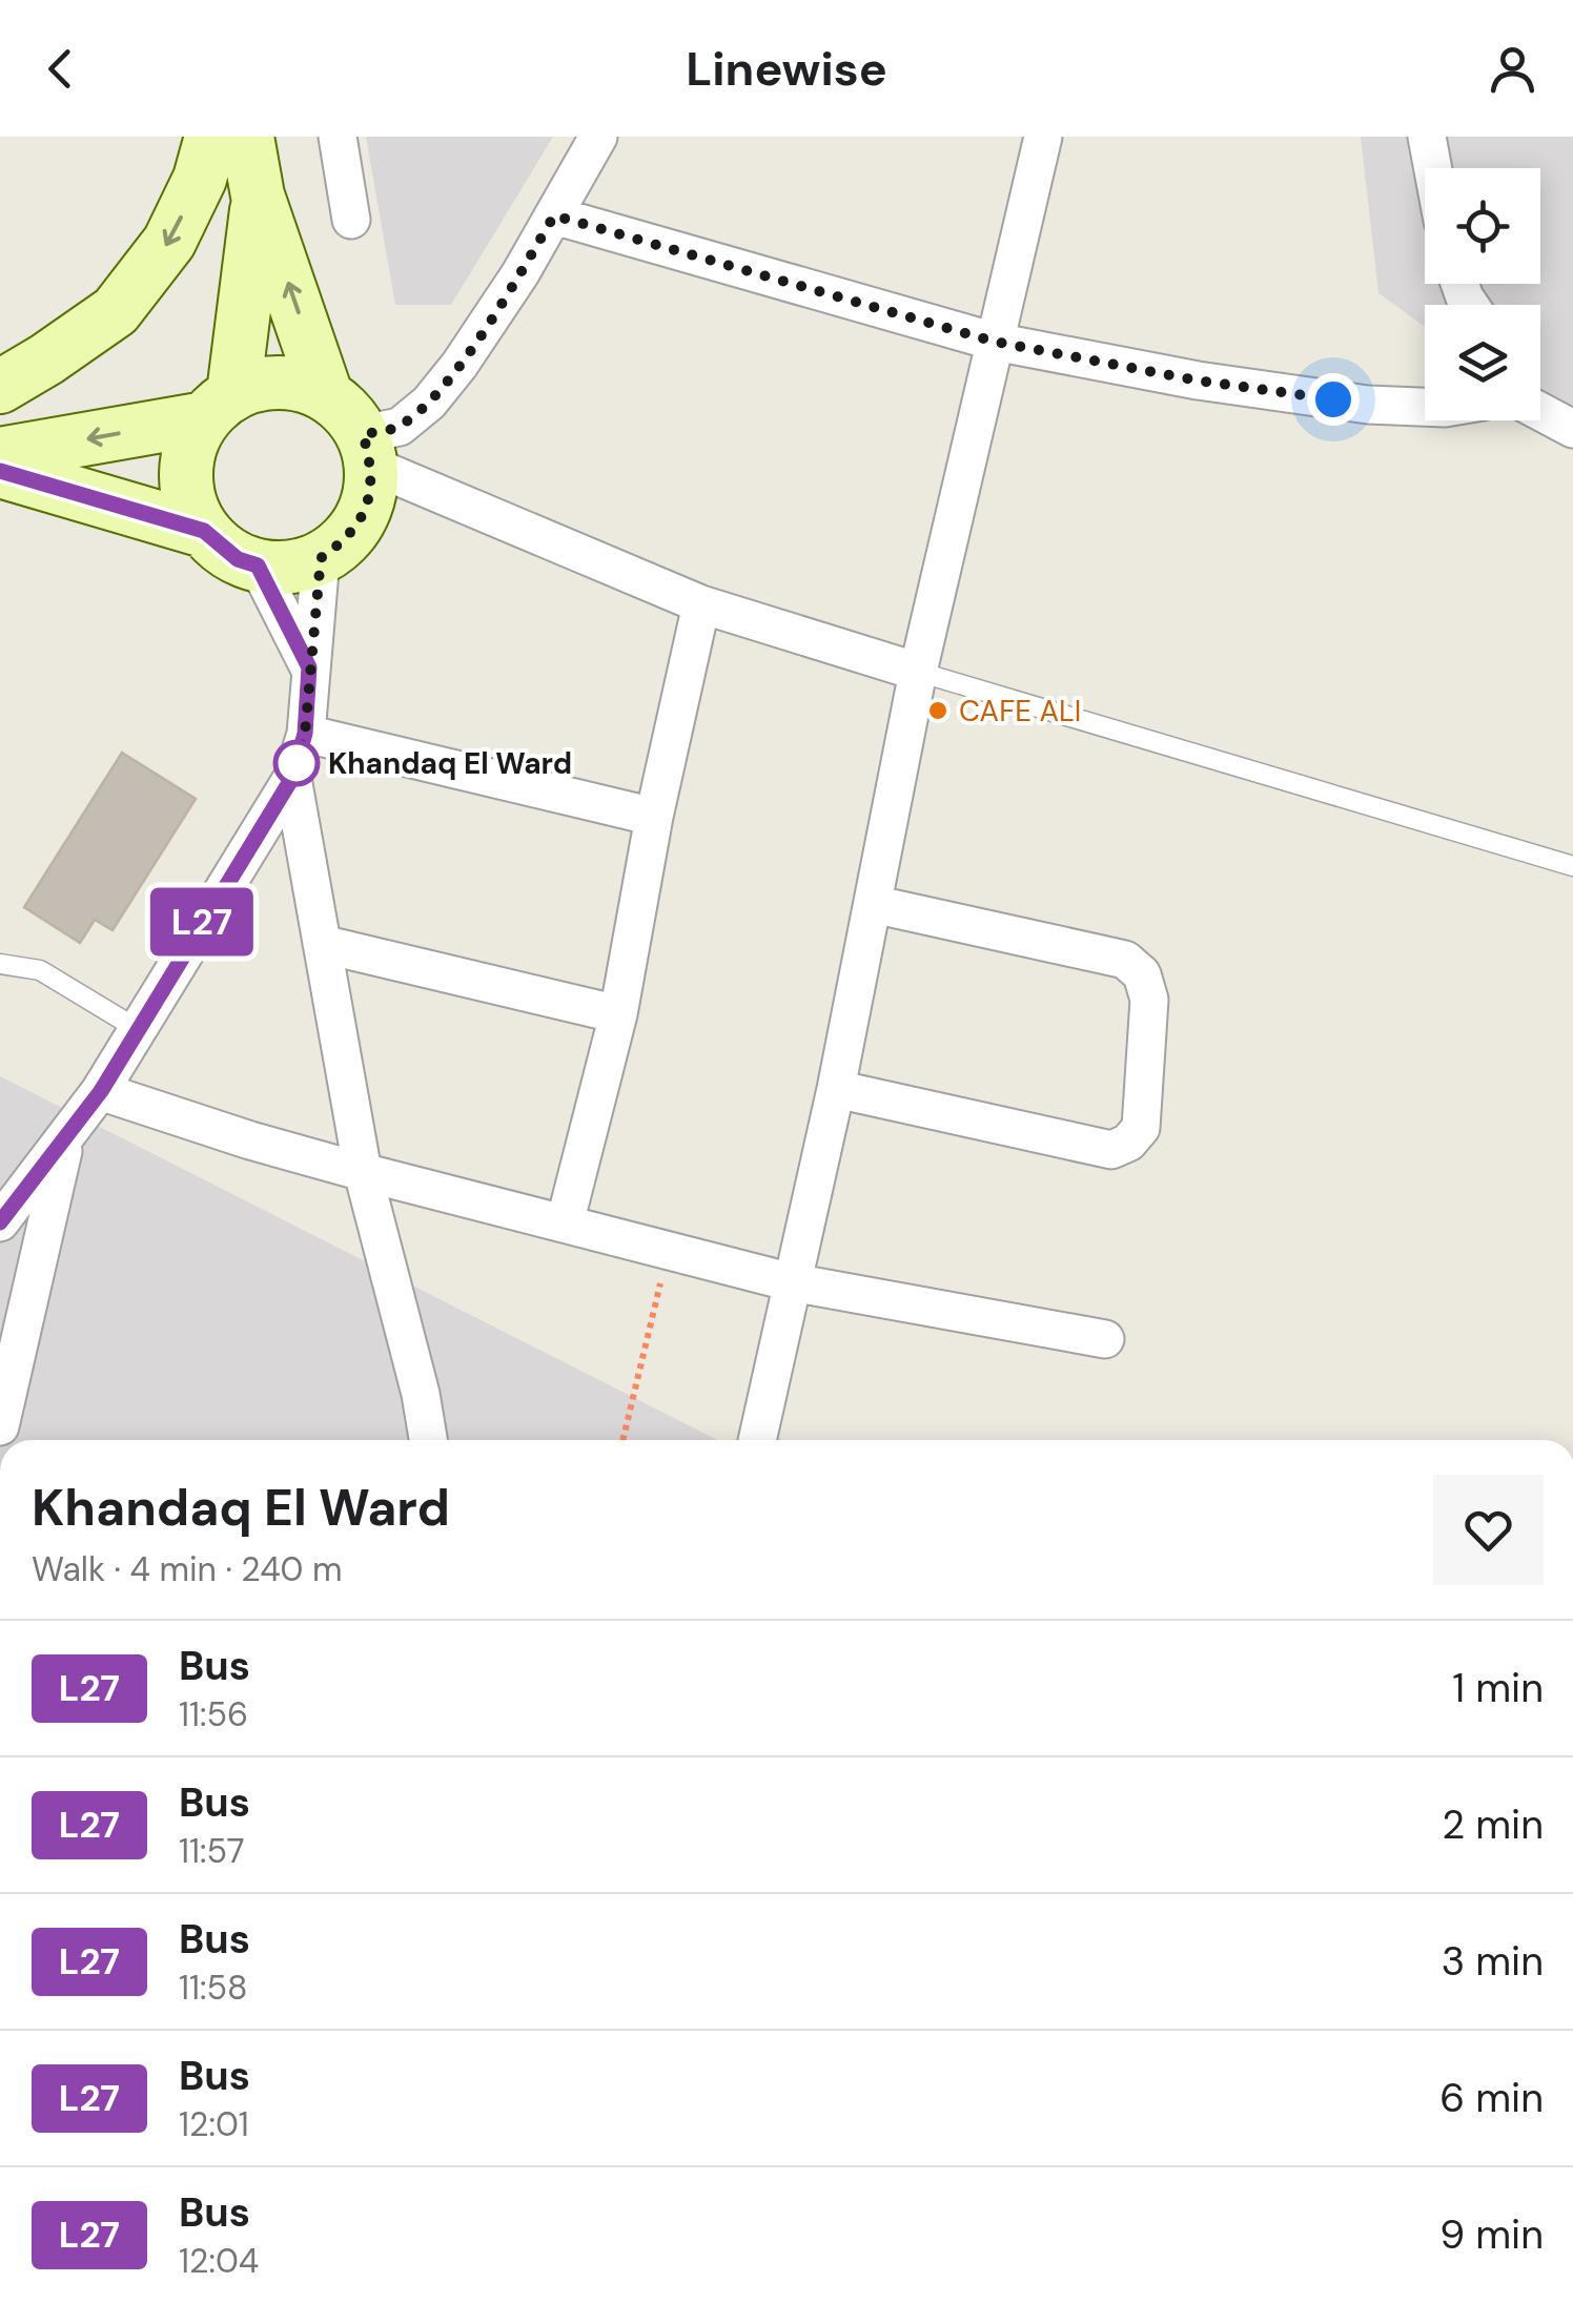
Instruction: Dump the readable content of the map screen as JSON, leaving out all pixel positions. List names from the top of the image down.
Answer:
{
  "places": ["CAFE ALI", "Khandaq El Ward"],
  "lines": ["bus line L27"],
  "page": {
    "header": "Linewise",
    "on_map": "L27",
    "heading": ["Khandaq El Ward", "Walk · 4 min · 240 m"],
    "list": [
      {
        "mark": "L27",
        "name": "Bus",
        "note": "11:56",
        "value": "1 min"
      },
      {
        "mark": "L27",
        "name": "Bus",
        "note": "11:57",
        "value": "2 min"
      },
      {
        "mark": "L27",
        "name": "Bus",
        "note": "11:58",
        "value": "3 min"
      },
      {
        "mark": "L27",
        "name": "Bus",
        "note": "12:01",
        "value": "6 min"
      },
      {
        "mark": "L27",
        "name": "Bus",
        "note": "12:04",
        "value": "9 min"
      }
    ]
  }
}
